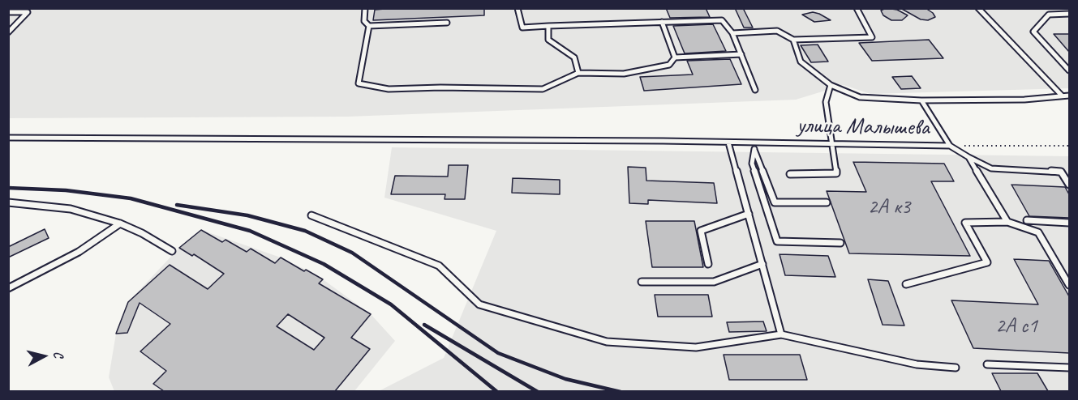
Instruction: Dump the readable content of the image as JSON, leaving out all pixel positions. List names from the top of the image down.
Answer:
{
  "streets": {
    "lane": ["улица Малышева"]
  },
  "house_numbers": ["2А к3", "2А с1"],
  "north": "right"
}
